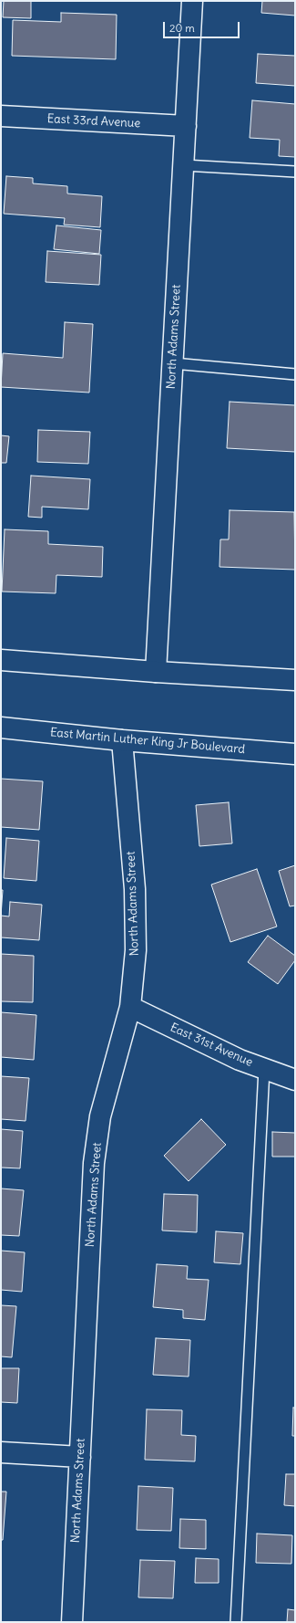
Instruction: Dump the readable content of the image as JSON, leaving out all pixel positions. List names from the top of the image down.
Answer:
{
  "streets": {
    "street": [
      "East 33rd Avenue",
      "North Adams Street",
      "East Martin Luther King Jr Boulevard",
      "East 31st Avenue"
    ]
  },
  "crossings": [
    ["East 33rd Avenue", "North Adams Street"],
    ["North Adams Street", "East Martin Luther King Jr Boulevard"],
    ["North Adams Street", "East 31st Avenue"]
  ],
  "scale_bar": "20 m"
}
